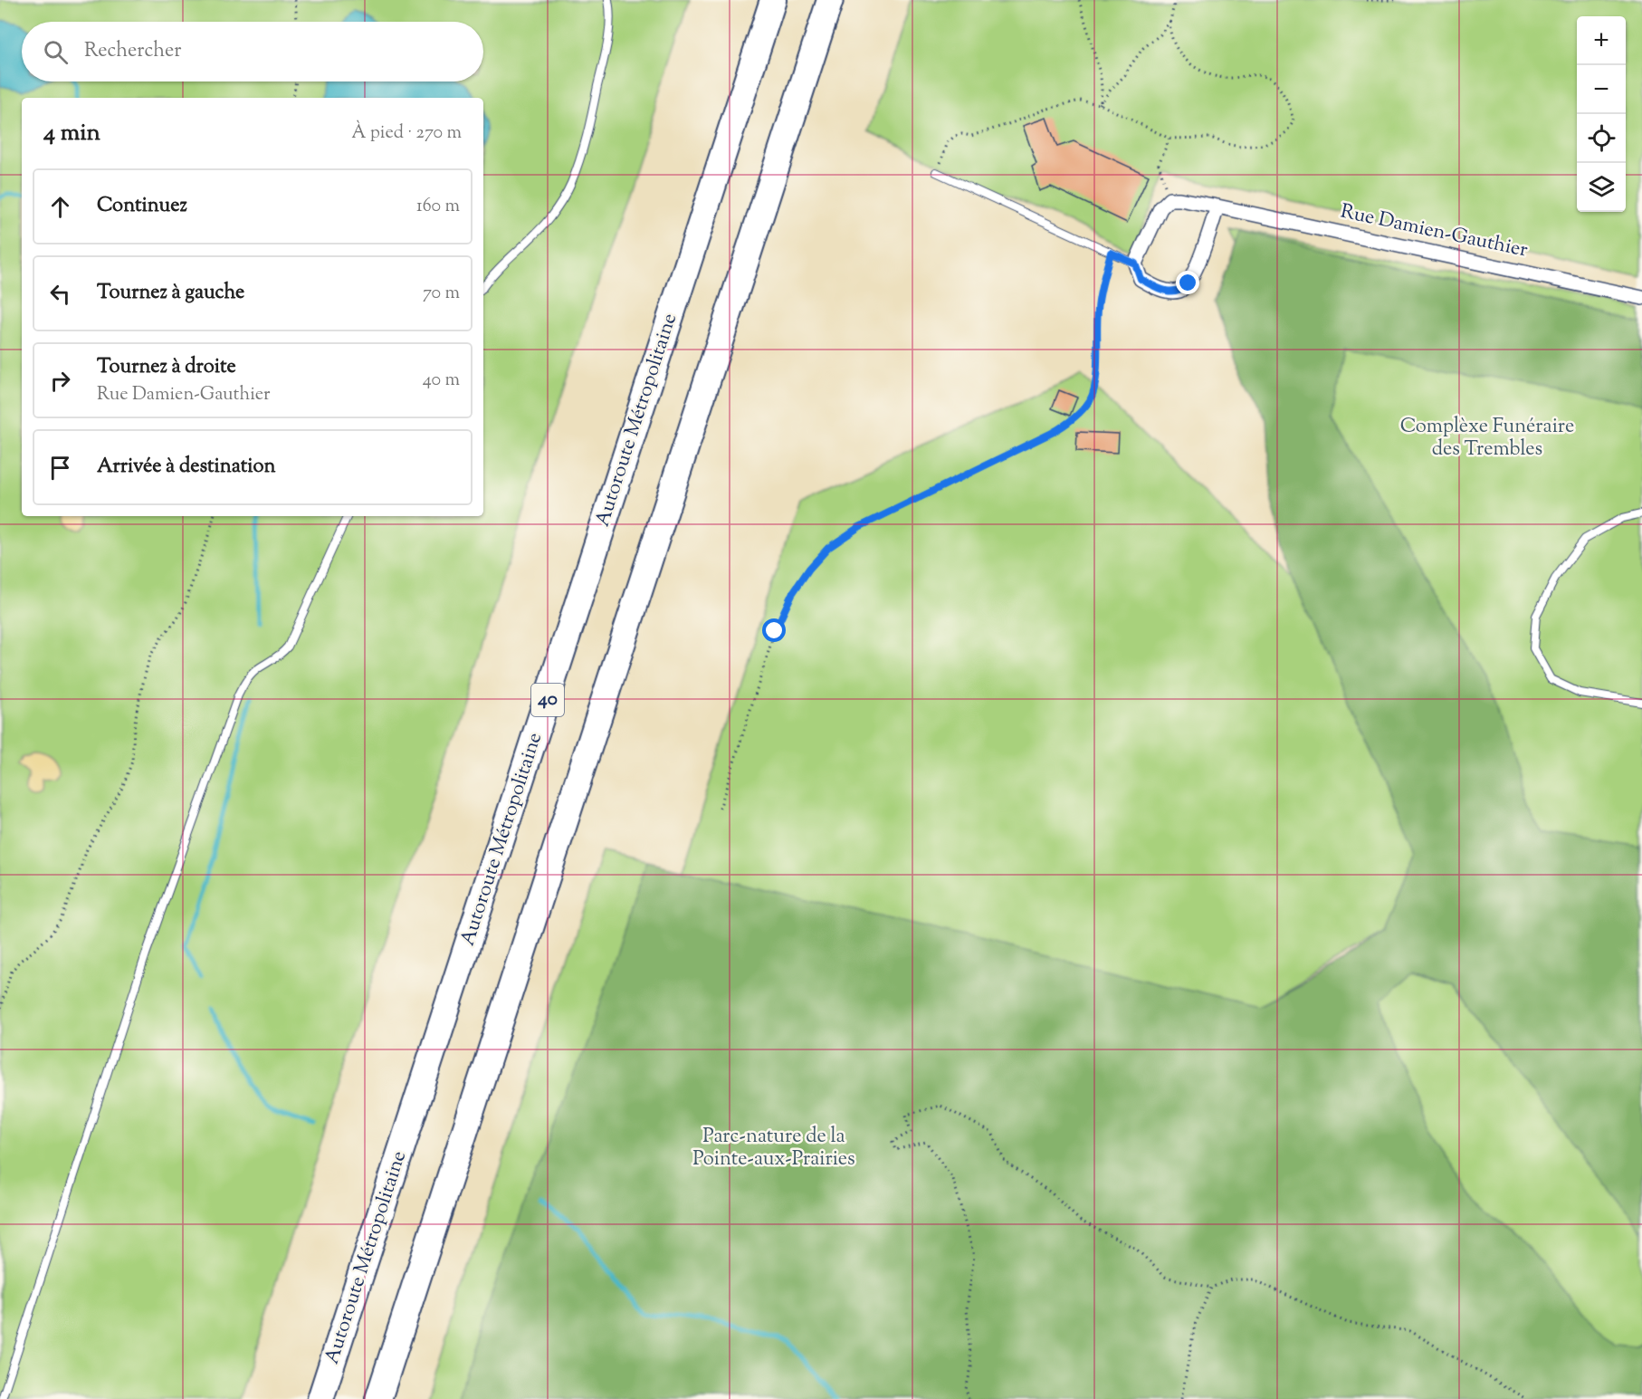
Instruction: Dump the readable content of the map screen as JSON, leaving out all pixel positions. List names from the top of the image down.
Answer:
{
  "streets": {
    "highway": ["Autoroute Métropolitaine", "40"],
    "street": ["Rue Damien-Gauthier"]
  },
  "parks": ["Complèxe Funéraire des Trembles", "Parc-nature de la Pointe-aux-Prairies"],
  "page": {
    "map_buttons": ["+", "−"],
    "search": "Rechercher",
    "heading": ["4 min", "À pied · 270 m"],
    "list": [
      ["Continuez", "160 m"],
      ["Tournez à gauche", "70 m"],
      ["Tournez à droite", "Rue Damien-Gauthier", "40 m"],
      "Arrivée à destination"
    ]
  }
}
